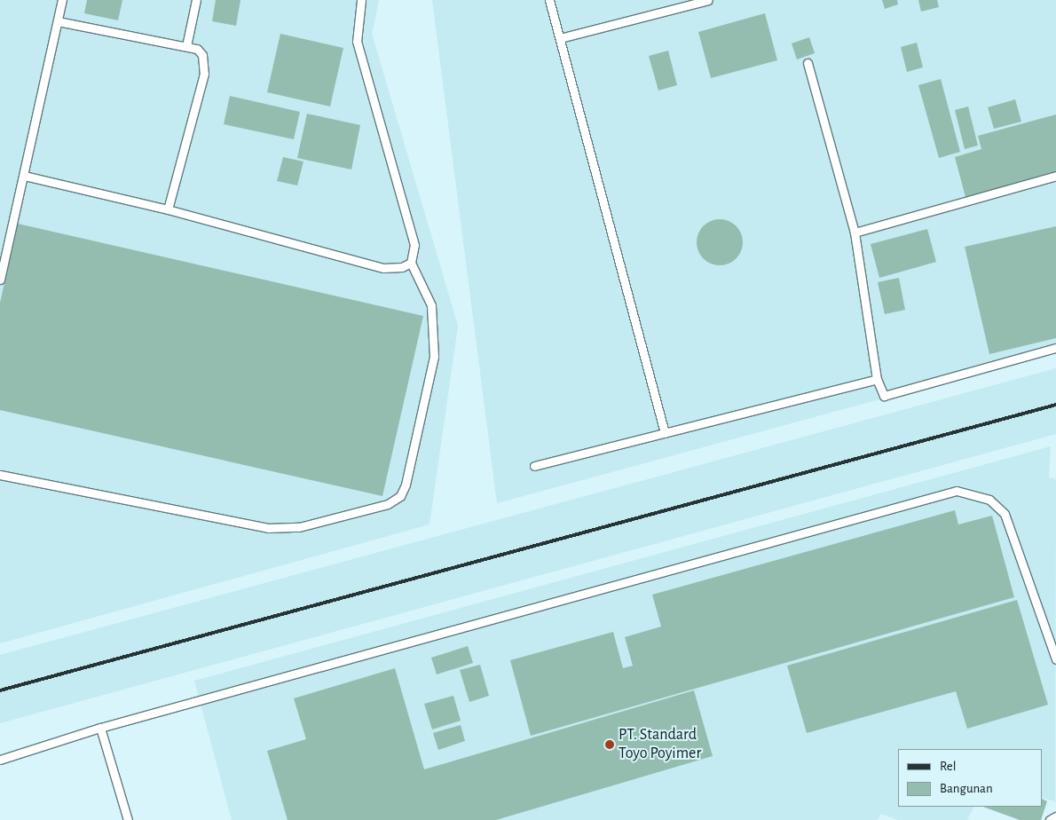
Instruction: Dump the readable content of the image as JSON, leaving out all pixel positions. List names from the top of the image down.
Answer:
{
  "places": ["PT. Standard Toyo Poyimer"],
  "legend": ["Rel", "Bangunan"]
}
